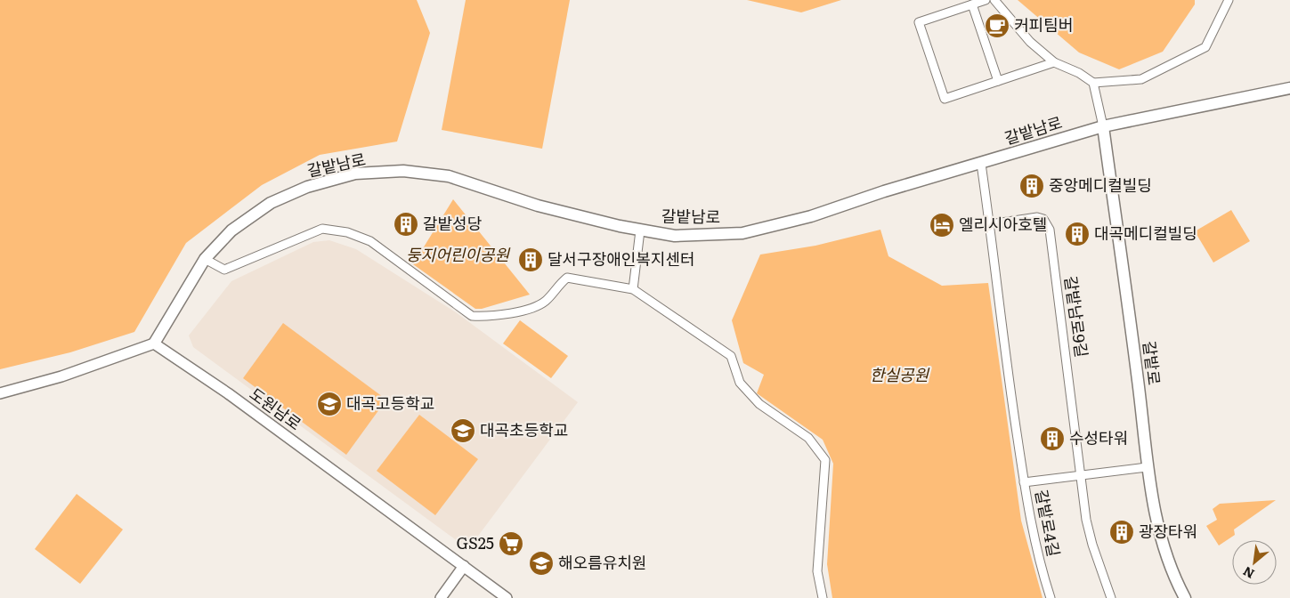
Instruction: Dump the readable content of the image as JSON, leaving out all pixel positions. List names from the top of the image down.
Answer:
{
  "streets": {
    "main road": ["갈밭남로", "갈밭로"],
    "street": ["갈밭남로9길", "도원남로", "갈밭로4길"]
  },
  "crossings": [
    ["갈밭남로", "갈밭로"],
    ["갈밭남로", "도원남로"],
    ["갈밭남로9길", "갈밭로4길"],
    ["갈밭로", "갈밭로4길"]
  ],
  "parks": ["둥지어린이공원", "한실공원"],
  "places": {
    "cafe": ["커피팀버"],
    "building": [
      "중앙메디컬빌딩",
      "갈밭성당",
      "대곡메디컬빌딩",
      "달서구장애인복지센터",
      "수성타워",
      "광장타워"
    ],
    "hotel": ["엘리시아호텔"],
    "school or university": ["대곡고등학교", "대곡초등학교", "해오름유치원"],
    "supermarket": ["GS25"]
  },
  "north": "bottom left"
}
